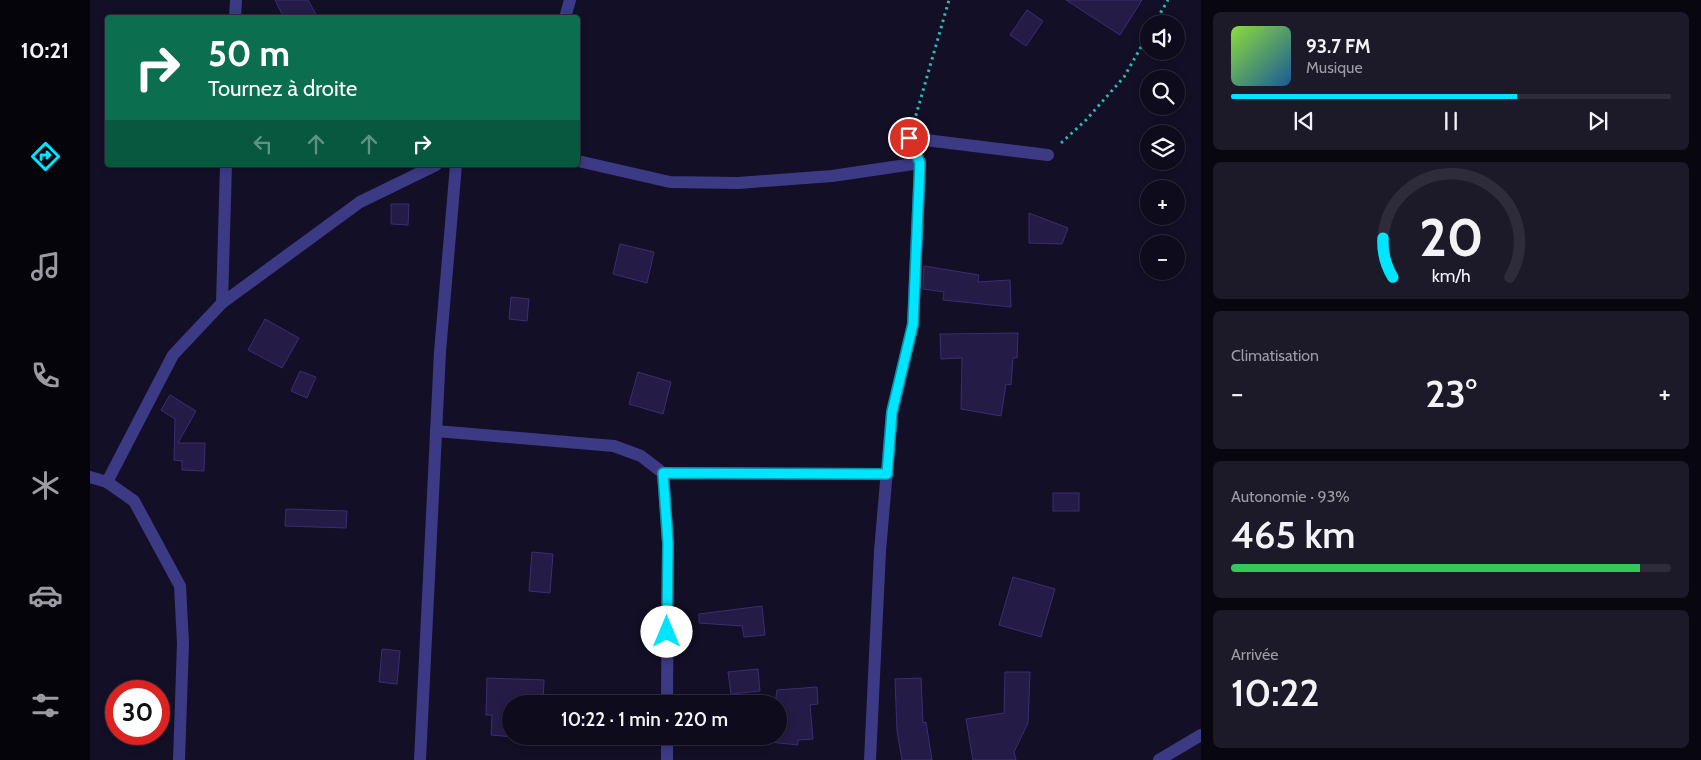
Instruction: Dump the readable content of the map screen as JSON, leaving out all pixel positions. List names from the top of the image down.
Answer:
{
  "page": {
    "tabs": "10:21",
    "map_buttons": ["+", "−"],
    "turn": ["50 m", "Tournez à droite"],
    "song": ["93.7 FM", "Musique"],
    "tile": [
      "Climatisation",
      ["Autonomie · 93%", "465 km"],
      ["Arrivée", "10:22"]
    ],
    "heat": ["−", "23°", "+"],
    "limit": "30",
    "trip": "10:22 · 1 min · 220 m",
    "gauge": ["20", "km/h"]
  }
}
